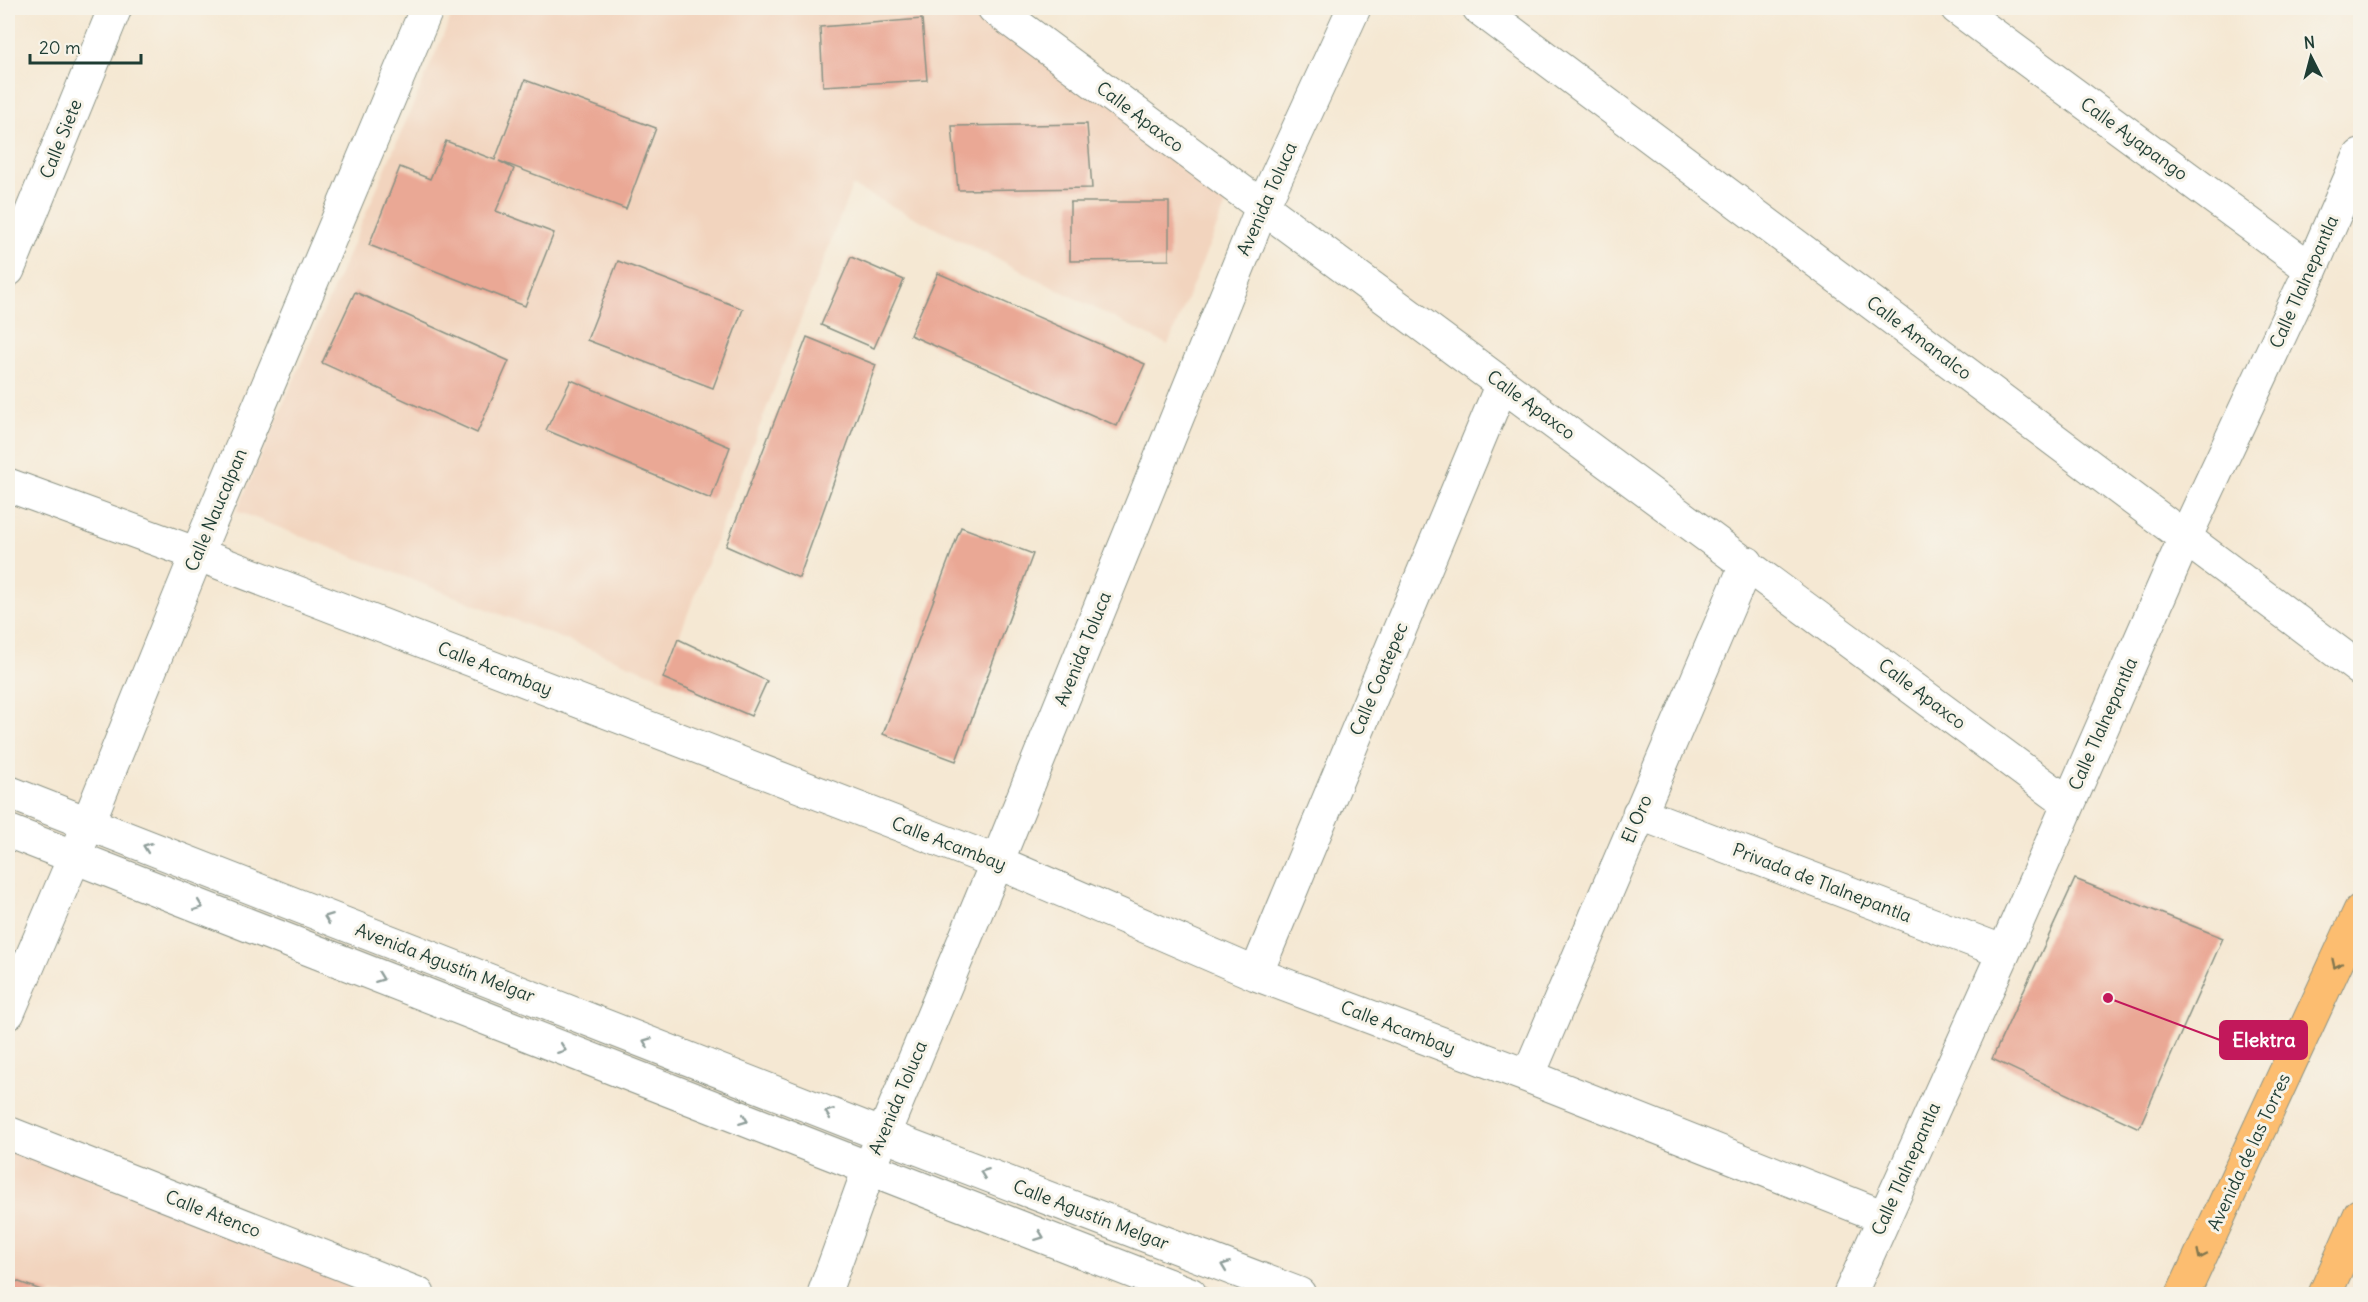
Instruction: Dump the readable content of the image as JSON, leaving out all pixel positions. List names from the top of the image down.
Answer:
{
  "streets": {
    "main road": ["Avenida de las Torres"],
    "street": [
      "Calle Apaxco",
      "Calle Siete",
      "Calle Ayapango",
      "Avenida Toluca",
      "Calle Tlalnepantla",
      "Calle Amanalco",
      "Calle Naucalpan",
      "Calle Acambay",
      "Calle Coatepec",
      "El Oro",
      "Privada de Tlalnepantla",
      "Avenida Agustín Melgar",
      "Calle Atenco",
      "Calle Agustín Melgar"
    ]
  },
  "crossings": [
    ["Calle Apaxco", "Avenida Toluca"],
    ["Calle Apaxco", "Calle Tlalnepantla"],
    ["Calle Apaxco", "Calle Coatepec"],
    ["Calle Apaxco", "El Oro"],
    ["Calle Ayapango", "Calle Tlalnepantla"],
    ["Avenida Toluca", "Calle Acambay"],
    ["Avenida Toluca", "Avenida Agustín Melgar"],
    ["Avenida Toluca", "Calle Agustín Melgar"],
    ["Calle Tlalnepantla", "Calle Amanalco"],
    ["Calle Tlalnepantla", "Calle Acambay"],
    ["Calle Tlalnepantla", "Privada de Tlalnepantla"],
    ["Calle Naucalpan", "Calle Acambay"],
    ["Calle Naucalpan", "Avenida Agustín Melgar"],
    ["Calle Acambay", "Calle Coatepec"],
    ["Calle Acambay", "El Oro"],
    ["El Oro", "Privada de Tlalnepantla"],
    ["Avenida Agustín Melgar", "Calle Agustín Melgar"]
  ],
  "one_way": ["Avenida de las Torres"],
  "places": ["Elektra"],
  "scale_bar": "20 m",
  "north": "top"
}
